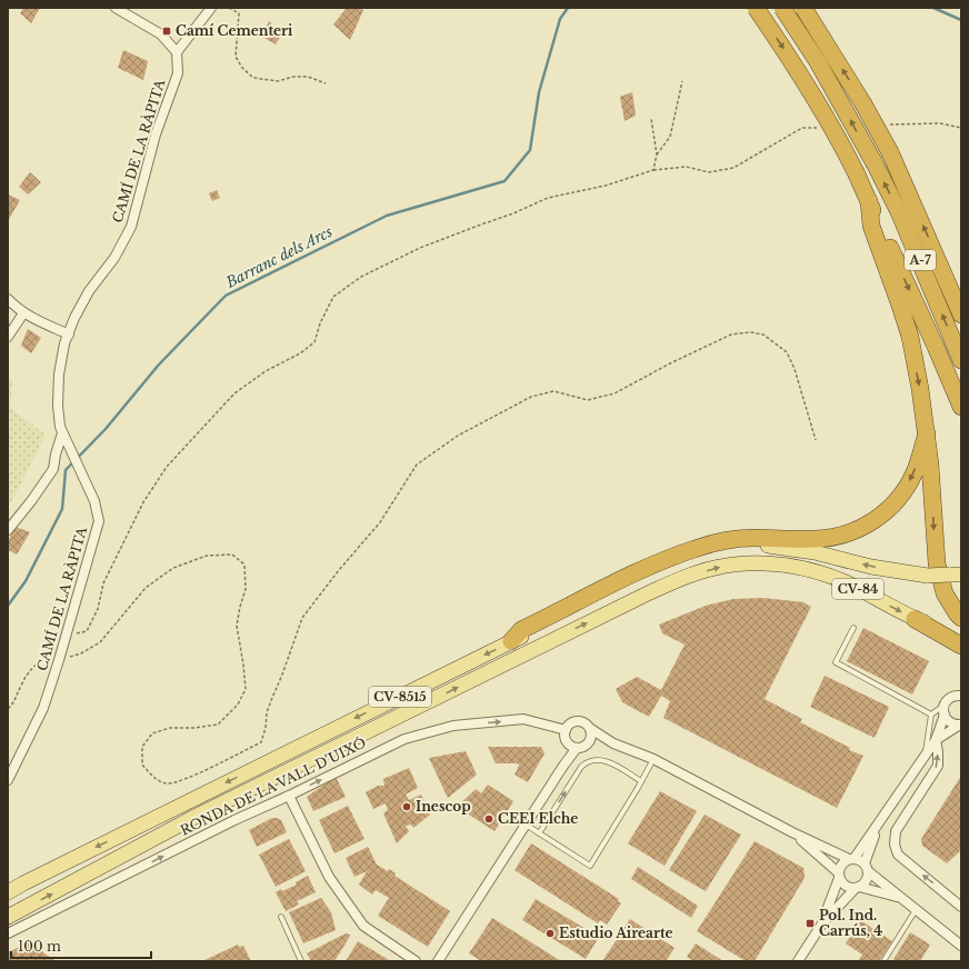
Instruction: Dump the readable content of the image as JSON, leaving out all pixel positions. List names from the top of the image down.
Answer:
{
  "streets": {
    "highway": ["A-7"],
    "main road": ["CV-84", "CV-8515"],
    "street": ["CAMÍ DE LA RÀPITA", "RONDA DE LA VALL D'UIXÓ"]
  },
  "crossings": [
    ["CV-84", "CV-8515"]
  ],
  "one_way": ["RONDA DE LA VALL D'UIXÓ"],
  "water": ["Barranc dels Arcs"],
  "places": {
    "transit": ["Camí Cementeri", "Pol. Ind. Carrús, 4"],
    "other": ["Inescop", "CEEI Elche", "Estudio Airearte"]
  },
  "scale_bar": "100 m"
}
